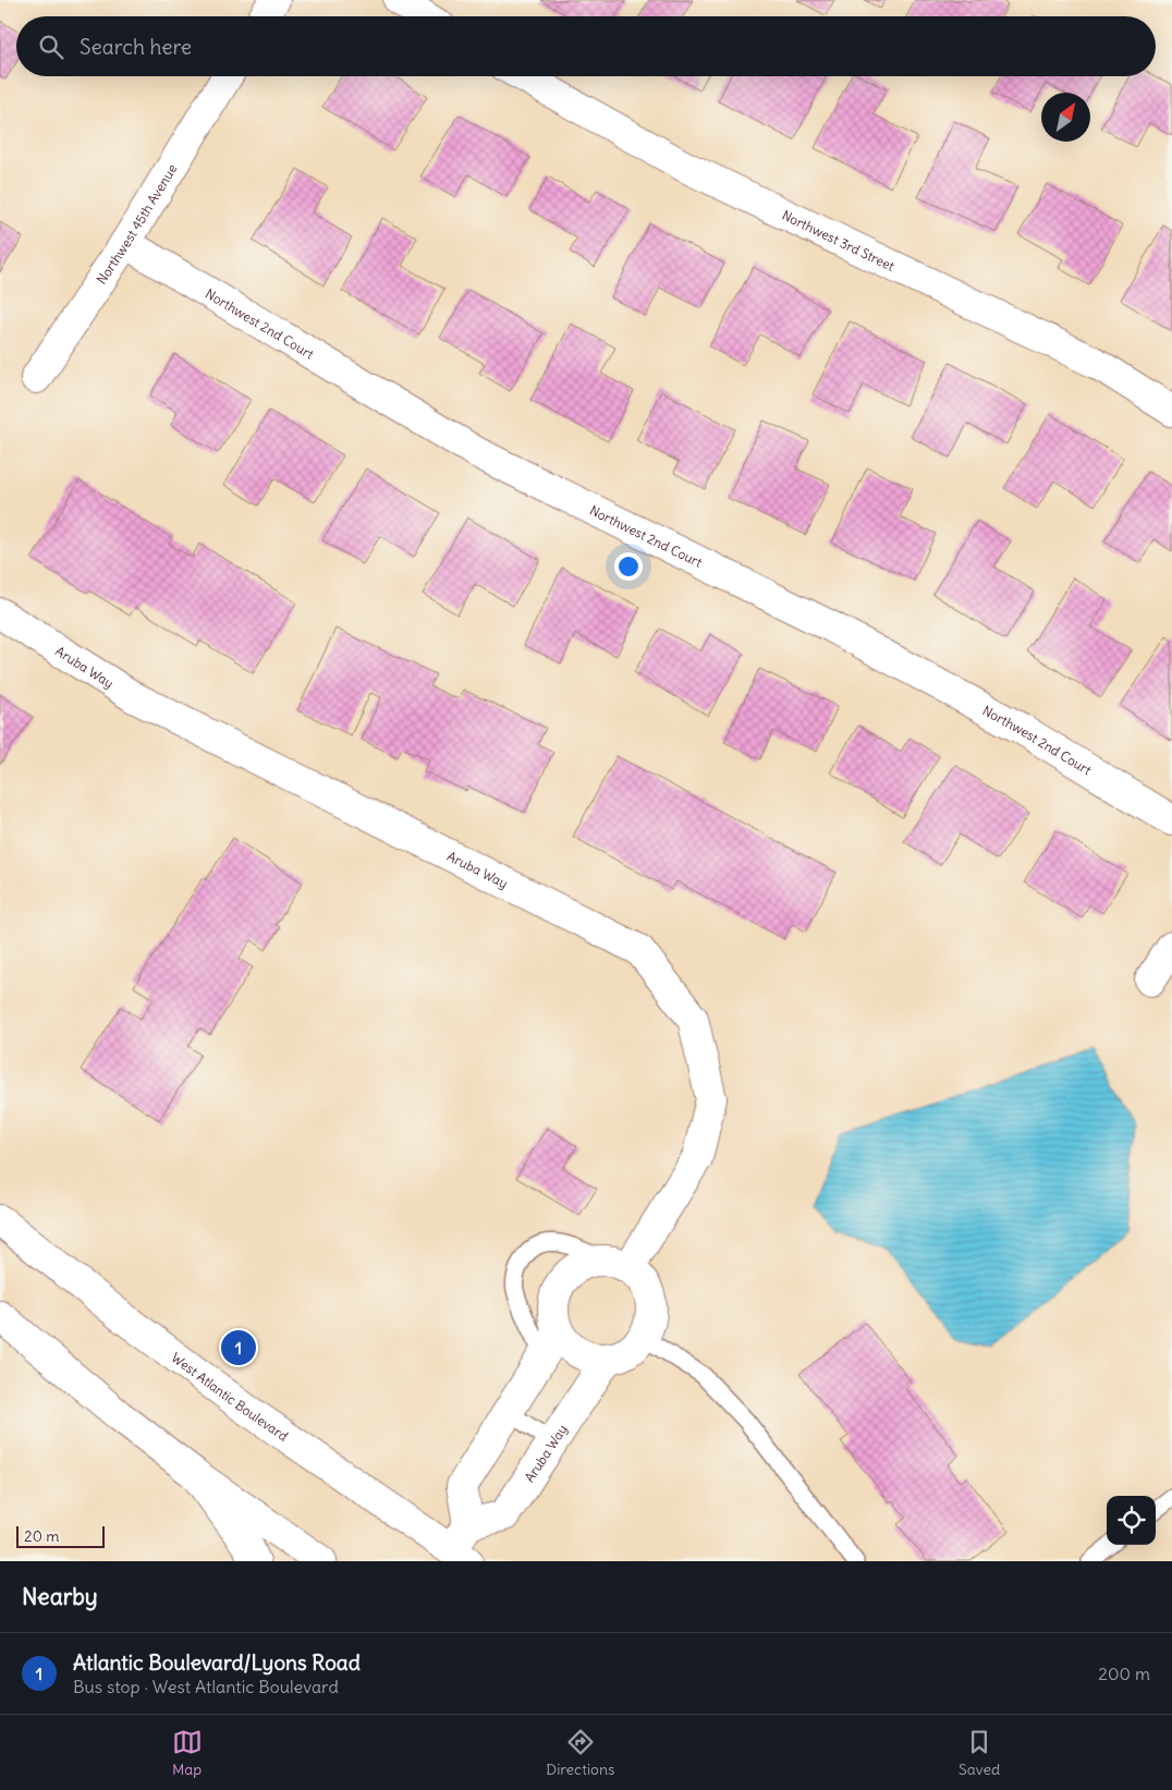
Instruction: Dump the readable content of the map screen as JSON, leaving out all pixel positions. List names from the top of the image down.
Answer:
{
  "streets": {
    "main road": [
      "Northwest 45th Avenue",
      "Northwest 3rd Street",
      "Northwest 2nd Court",
      "Aruba Way",
      "West Atlantic Boulevard"
    ]
  },
  "crossings": [
    ["Northwest 45th Avenue", "Northwest 2nd Court"]
  ],
  "scale_bar": "20 m",
  "north": "top right",
  "page": {
    "search": "Search here",
    "pins": "1",
    "scale": "20 m",
    "heading": "Nearby",
    "list": [
      {
        "mark": "1",
        "name": "Atlantic Boulevard/Lyons Road",
        "note": "Bus stop · West Atlantic Boulevard",
        "value": "200 m"
      }
    ],
    "nav": ["Map", "Directions", "Saved"]
  }
}
